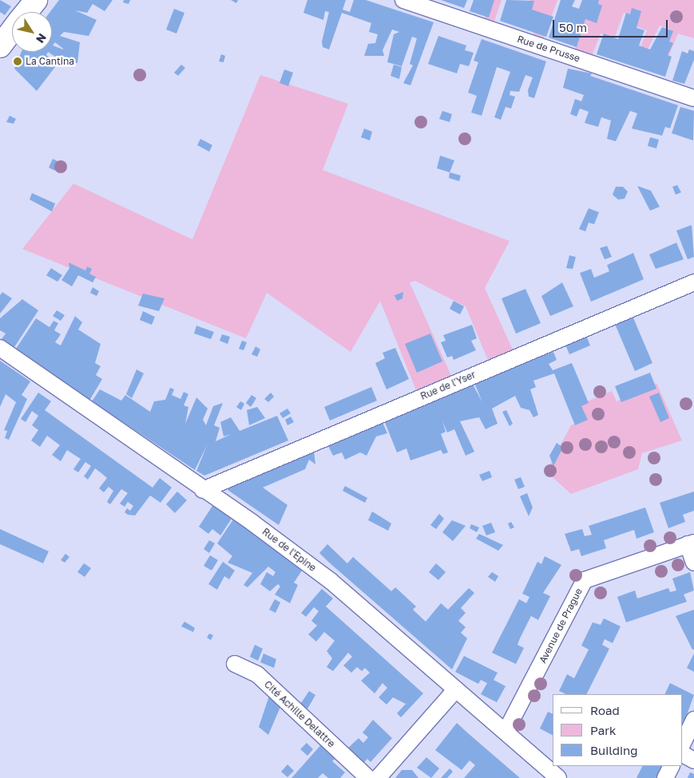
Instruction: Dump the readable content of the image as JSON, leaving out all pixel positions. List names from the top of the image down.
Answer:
{
  "streets": {
    "street": [
      "Rue de Prusse",
      "Rue de l'Yser",
      "Rue de l'Epine",
      "Avenue de Prague",
      "Cité Achille Delattre"
    ]
  },
  "crossings": [
    ["Rue de l'Yser", "Rue de l'Epine"],
    ["Rue de l'Epine", "Avenue de Prague"]
  ],
  "places": ["La Cantina"],
  "legend": ["Road", "Park", "Building"],
  "scale_bar": "50 m",
  "north": "bottom right"
}
